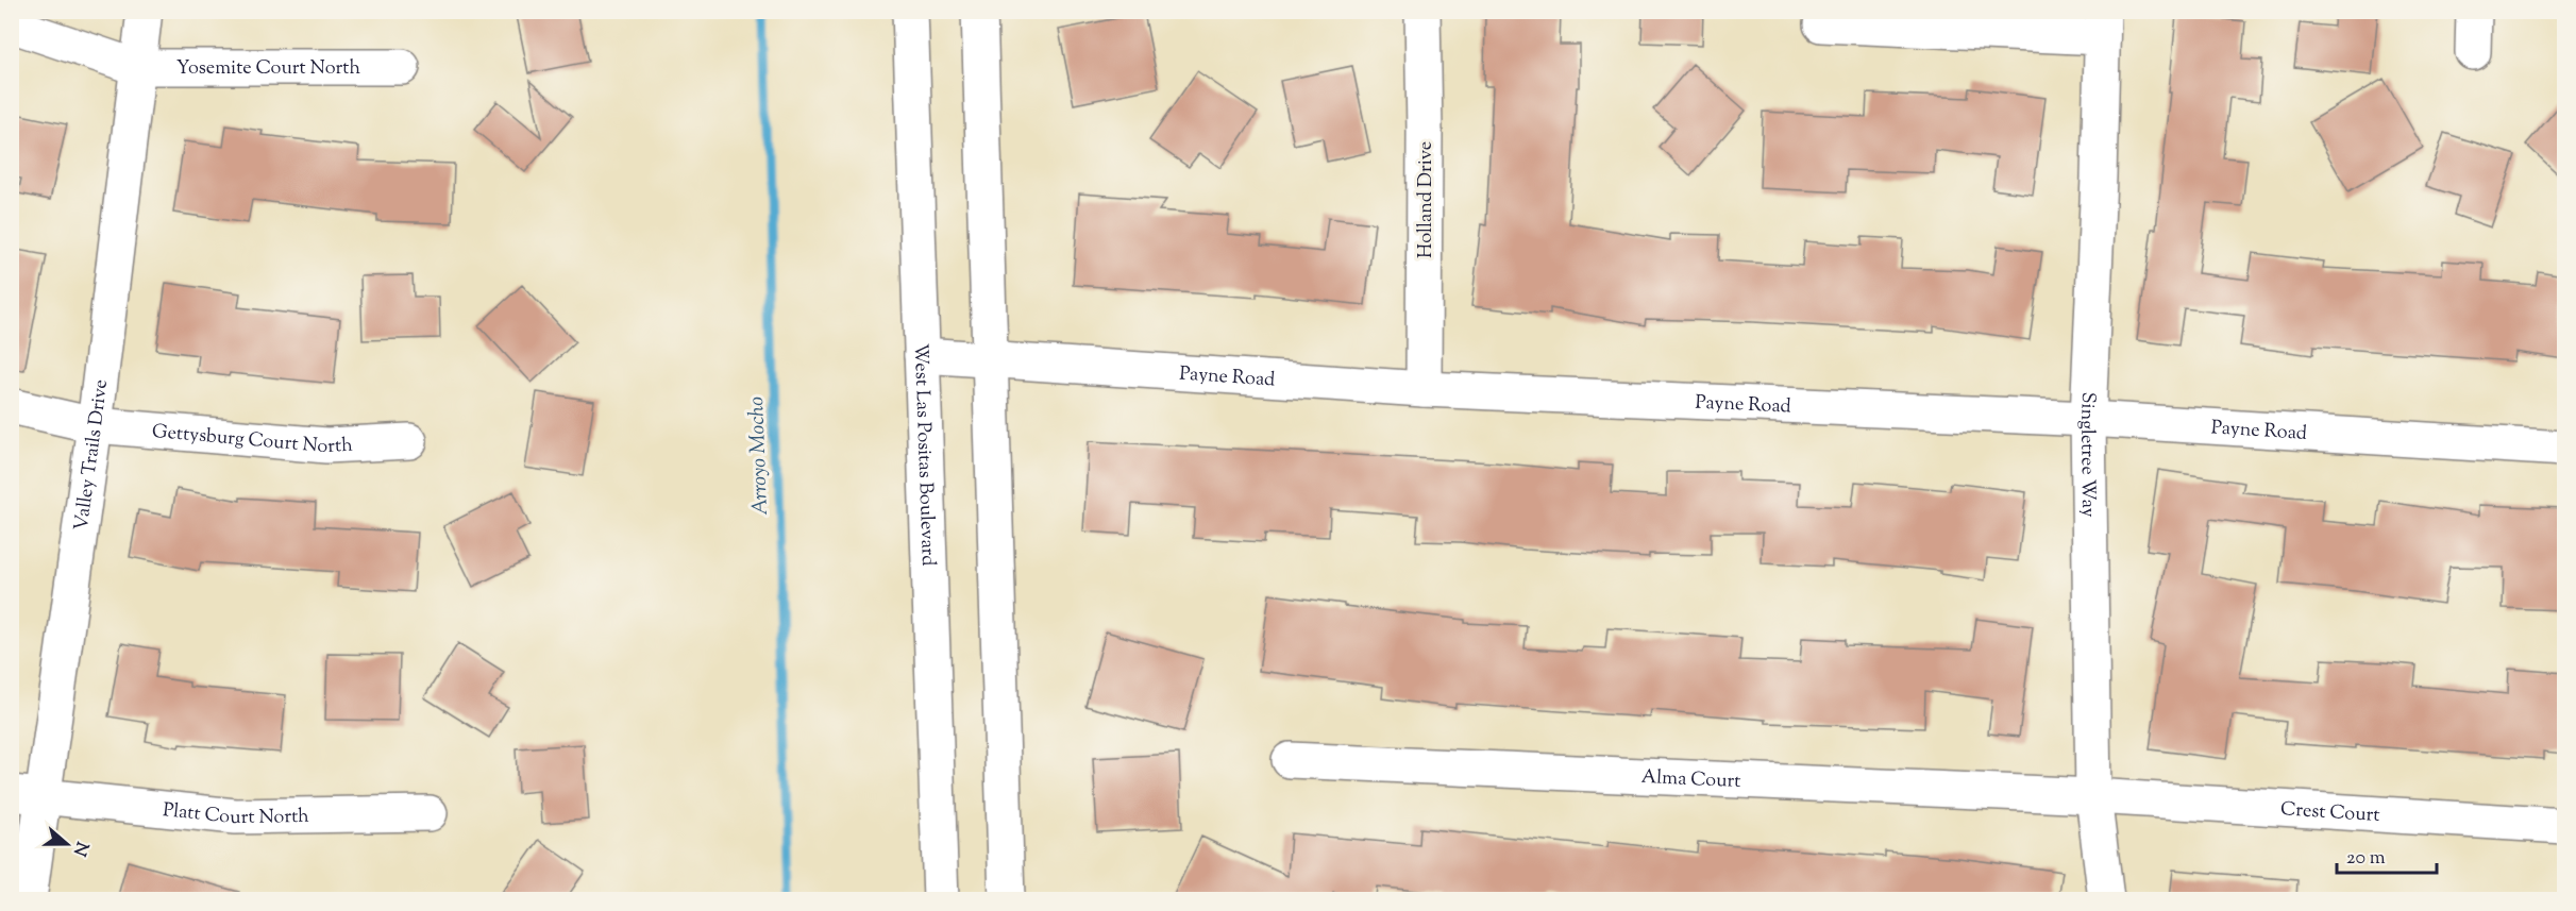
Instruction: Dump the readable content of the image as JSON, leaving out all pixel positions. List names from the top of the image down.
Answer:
{
  "streets": {
    "street": [
      "Yosemite Court North",
      "Holland Drive",
      "Payne Road",
      "Gettysburg Court North",
      "West Las Positas Boulevard",
      "Valley Trails Drive",
      "Singletree Way",
      "Alma Court",
      "Crest Court",
      "Platt Court North"
    ]
  },
  "crossings": [
    ["Yosemite Court North", "Valley Trails Drive"],
    ["Holland Drive", "Payne Road"],
    ["Payne Road", "West Las Positas Boulevard"],
    ["Payne Road", "Singletree Way"],
    ["Gettysburg Court North", "Valley Trails Drive"],
    ["Valley Trails Drive", "Platt Court North"],
    ["Singletree Way", "Alma Court"],
    ["Singletree Way", "Crest Court"],
    ["Alma Court", "Crest Court"]
  ],
  "water": ["Arroyo Mocho"],
  "scale_bar": "20 m",
  "north": "right"
}
